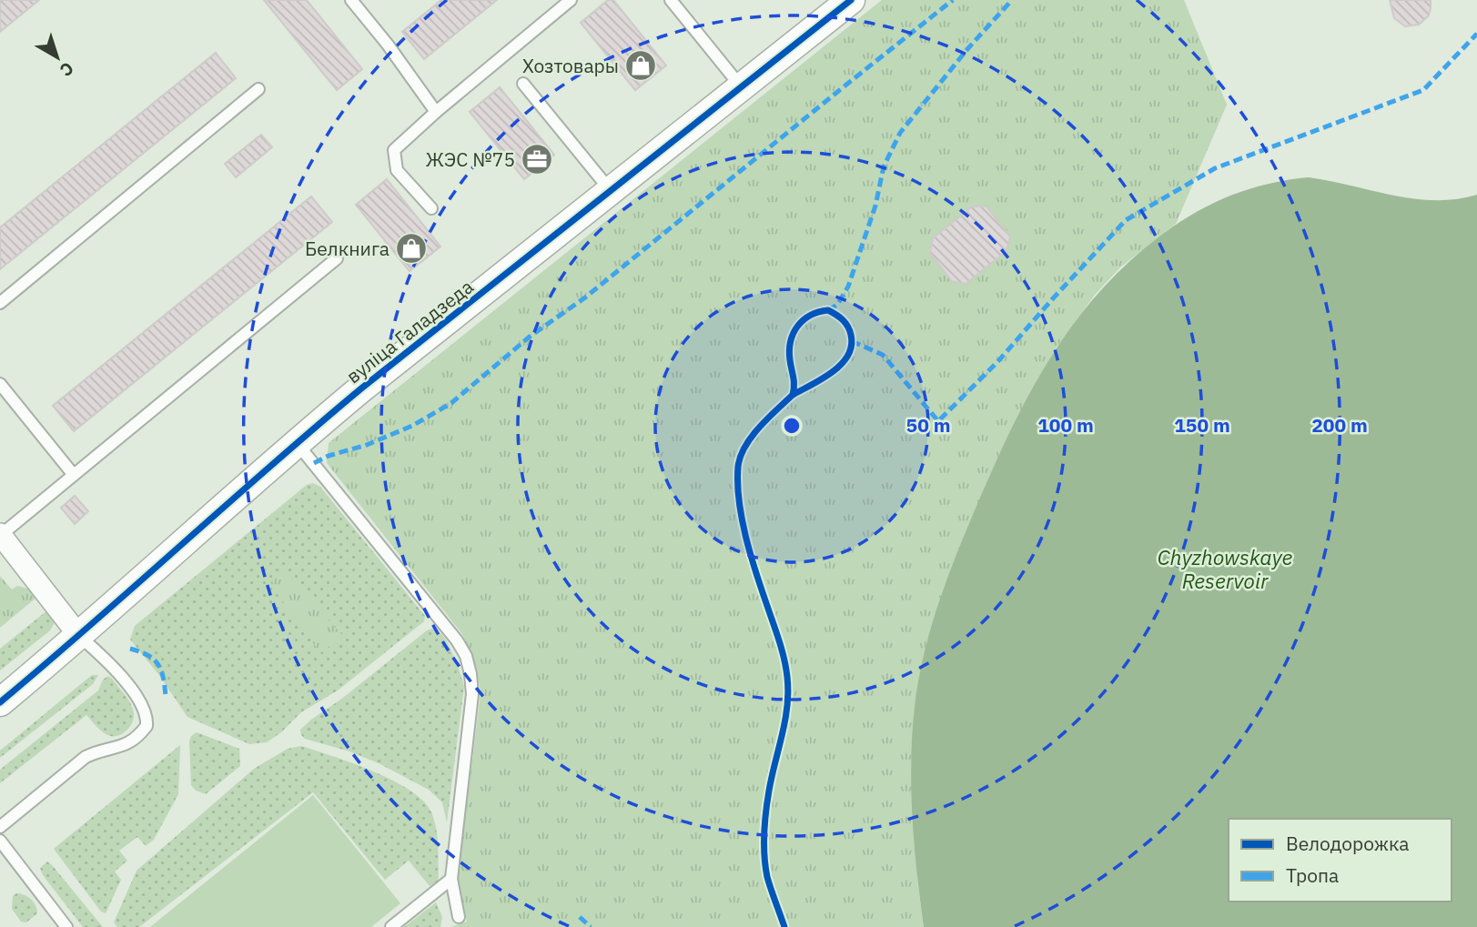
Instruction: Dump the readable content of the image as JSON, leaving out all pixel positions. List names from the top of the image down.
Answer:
{
  "streets": {
    "street": ["вуліца Галадзеда"]
  },
  "water": ["Chyzhowskaye Reservoir"],
  "places": {
    "shop": ["Хозтовары", "Белкнига"],
    "office": ["ЖЭС №75"]
  },
  "legend": ["Велодорожка", "Тропа"],
  "north": "bottom right",
  "rings": [
    "50 m",
    "100 m",
    "150 m",
    "200 m"
  ]
}
